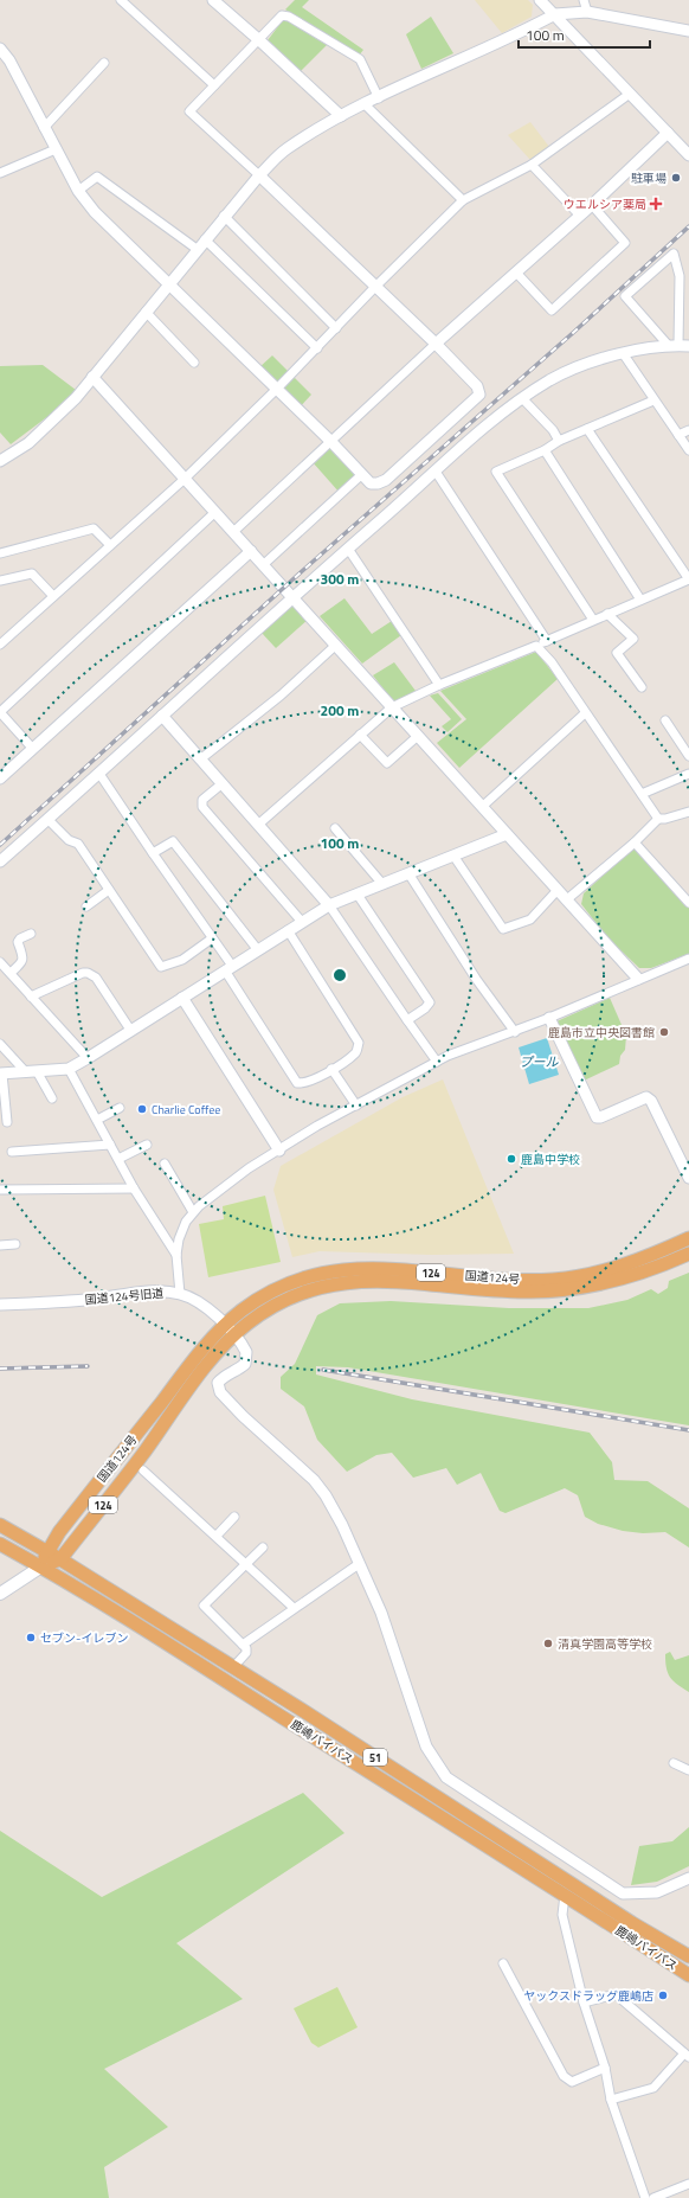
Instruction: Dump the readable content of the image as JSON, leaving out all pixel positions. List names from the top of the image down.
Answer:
{
  "streets": {
    "highway": [
      "124",
      "国道124号",
      "鹿嶋バイパス",
      "51"
    ],
    "street": ["国道124号旧道"]
  },
  "crossings": [
    ["国道124号", "国道124号旧道"],
    ["国道124号", "鹿嶋バイパス"]
  ],
  "water": ["プール"],
  "places": {
    "other": [
      "駐車場",
      "鹿島市立中央図書館",
      "Charlie Coffee",
      "鹿島中学校",
      "セブン-イレブン",
      "清真学園高等学校",
      "ヤックスドラッグ鹿嶋店"
    ],
    "health": ["ウエルシア薬局"]
  },
  "scale_bar": "100 m",
  "rings": ["300 m", "200 m", "100 m"]
}
